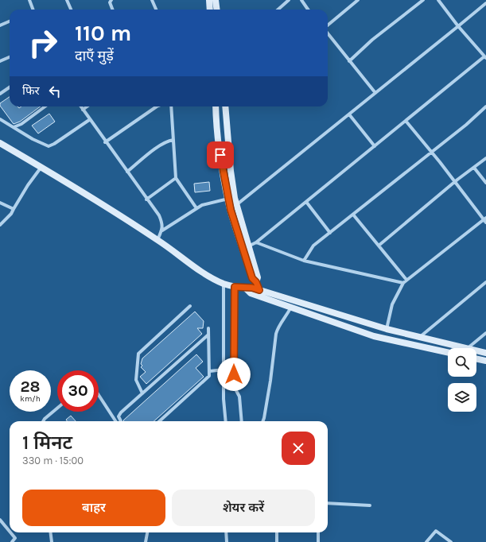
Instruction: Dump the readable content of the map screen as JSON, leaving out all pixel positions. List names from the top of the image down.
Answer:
{
  "page": {
    "turn": ["110 m", "दाएँ मुड़ें"],
    "then": "फिर",
    "speed": "28 km/h",
    "limit": "30",
    "heading": ["1 मिनट", "330 m · 15:00"],
    "buttons": ["बाहर", "शेयर करें"]
  }
}
